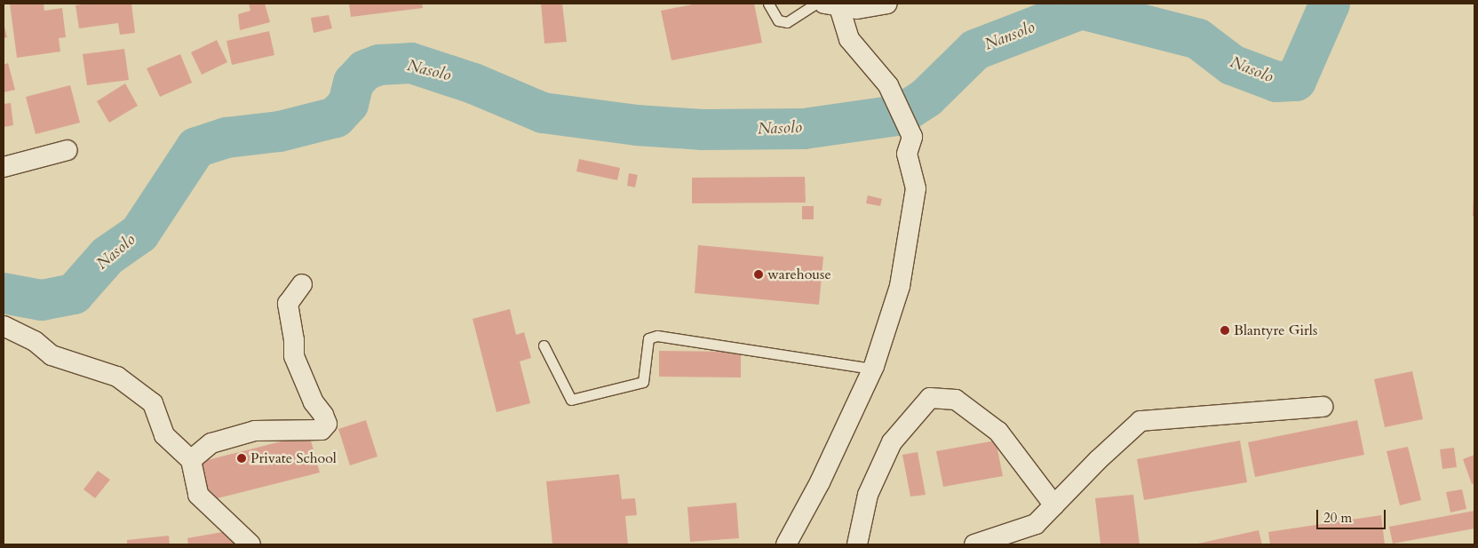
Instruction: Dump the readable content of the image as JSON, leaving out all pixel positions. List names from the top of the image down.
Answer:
{
  "water": ["Nansolo", "Nasolo"],
  "places": ["warehouse", "Blantyre Girls", "Private School"],
  "scale_bar": "20 m"
}
